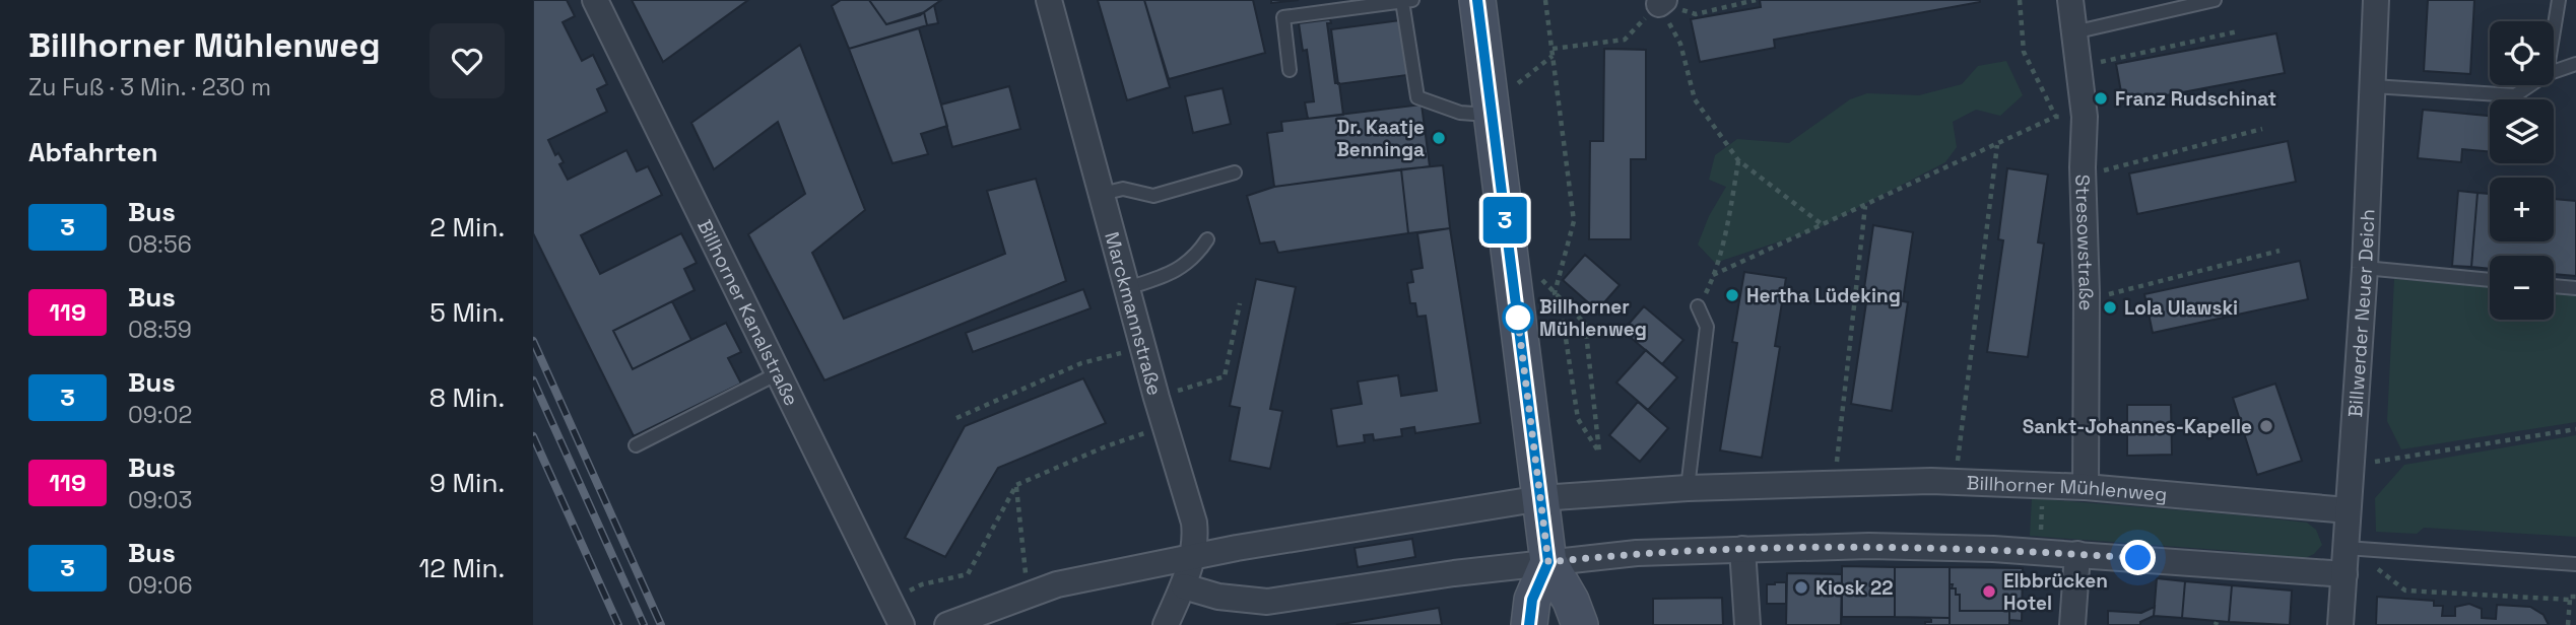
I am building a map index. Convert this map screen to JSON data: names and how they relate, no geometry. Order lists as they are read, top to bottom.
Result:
{
  "streets": {
    "street": [
      "Stresowstraße",
      "Billhorner Kanalstraße",
      "Billwerder Neuer Deich",
      "Marckmannstraße",
      "Billhorner Mühlenweg"
    ]
  },
  "crossings": [
    ["Stresowstraße", "Billhorner Mühlenweg"],
    ["Billwerder Neuer Deich", "Billhorner Mühlenweg"],
    ["Marckmannstraße", "Billhorner Mühlenweg"]
  ],
  "places": [
    "Franz Rudschinat",
    "Dr. Kaatje Benninga",
    "Hertha Lüdeking",
    "Lola Ulawski",
    "Billhorner Mühlenweg",
    "Sankt-Johannes-Kapelle",
    "Kiosk 22",
    "Elbbrücken Hotel"
  ],
  "lines": ["bus line 3"],
  "page": {
    "heading": [
      ["Billhorner Mühlenweg", "Zu Fuß · 3 Min. · 230 m"],
      "Abfahrten"
    ],
    "on_map": "3",
    "map_buttons": ["+", "−"],
    "list": [
      {
        "mark": "3",
        "name": "Bus",
        "note": "08:56",
        "value": "2 Min."
      },
      {
        "mark": "119",
        "name": "Bus",
        "note": "08:59",
        "value": "5 Min."
      },
      {
        "mark": "3",
        "name": "Bus",
        "note": "09:02",
        "value": "8 Min."
      },
      {
        "mark": "119",
        "name": "Bus",
        "note": "09:03",
        "value": "9 Min."
      },
      {
        "mark": "3",
        "name": "Bus",
        "note": "09:06",
        "value": "12 Min."
      }
    ]
  }
}
